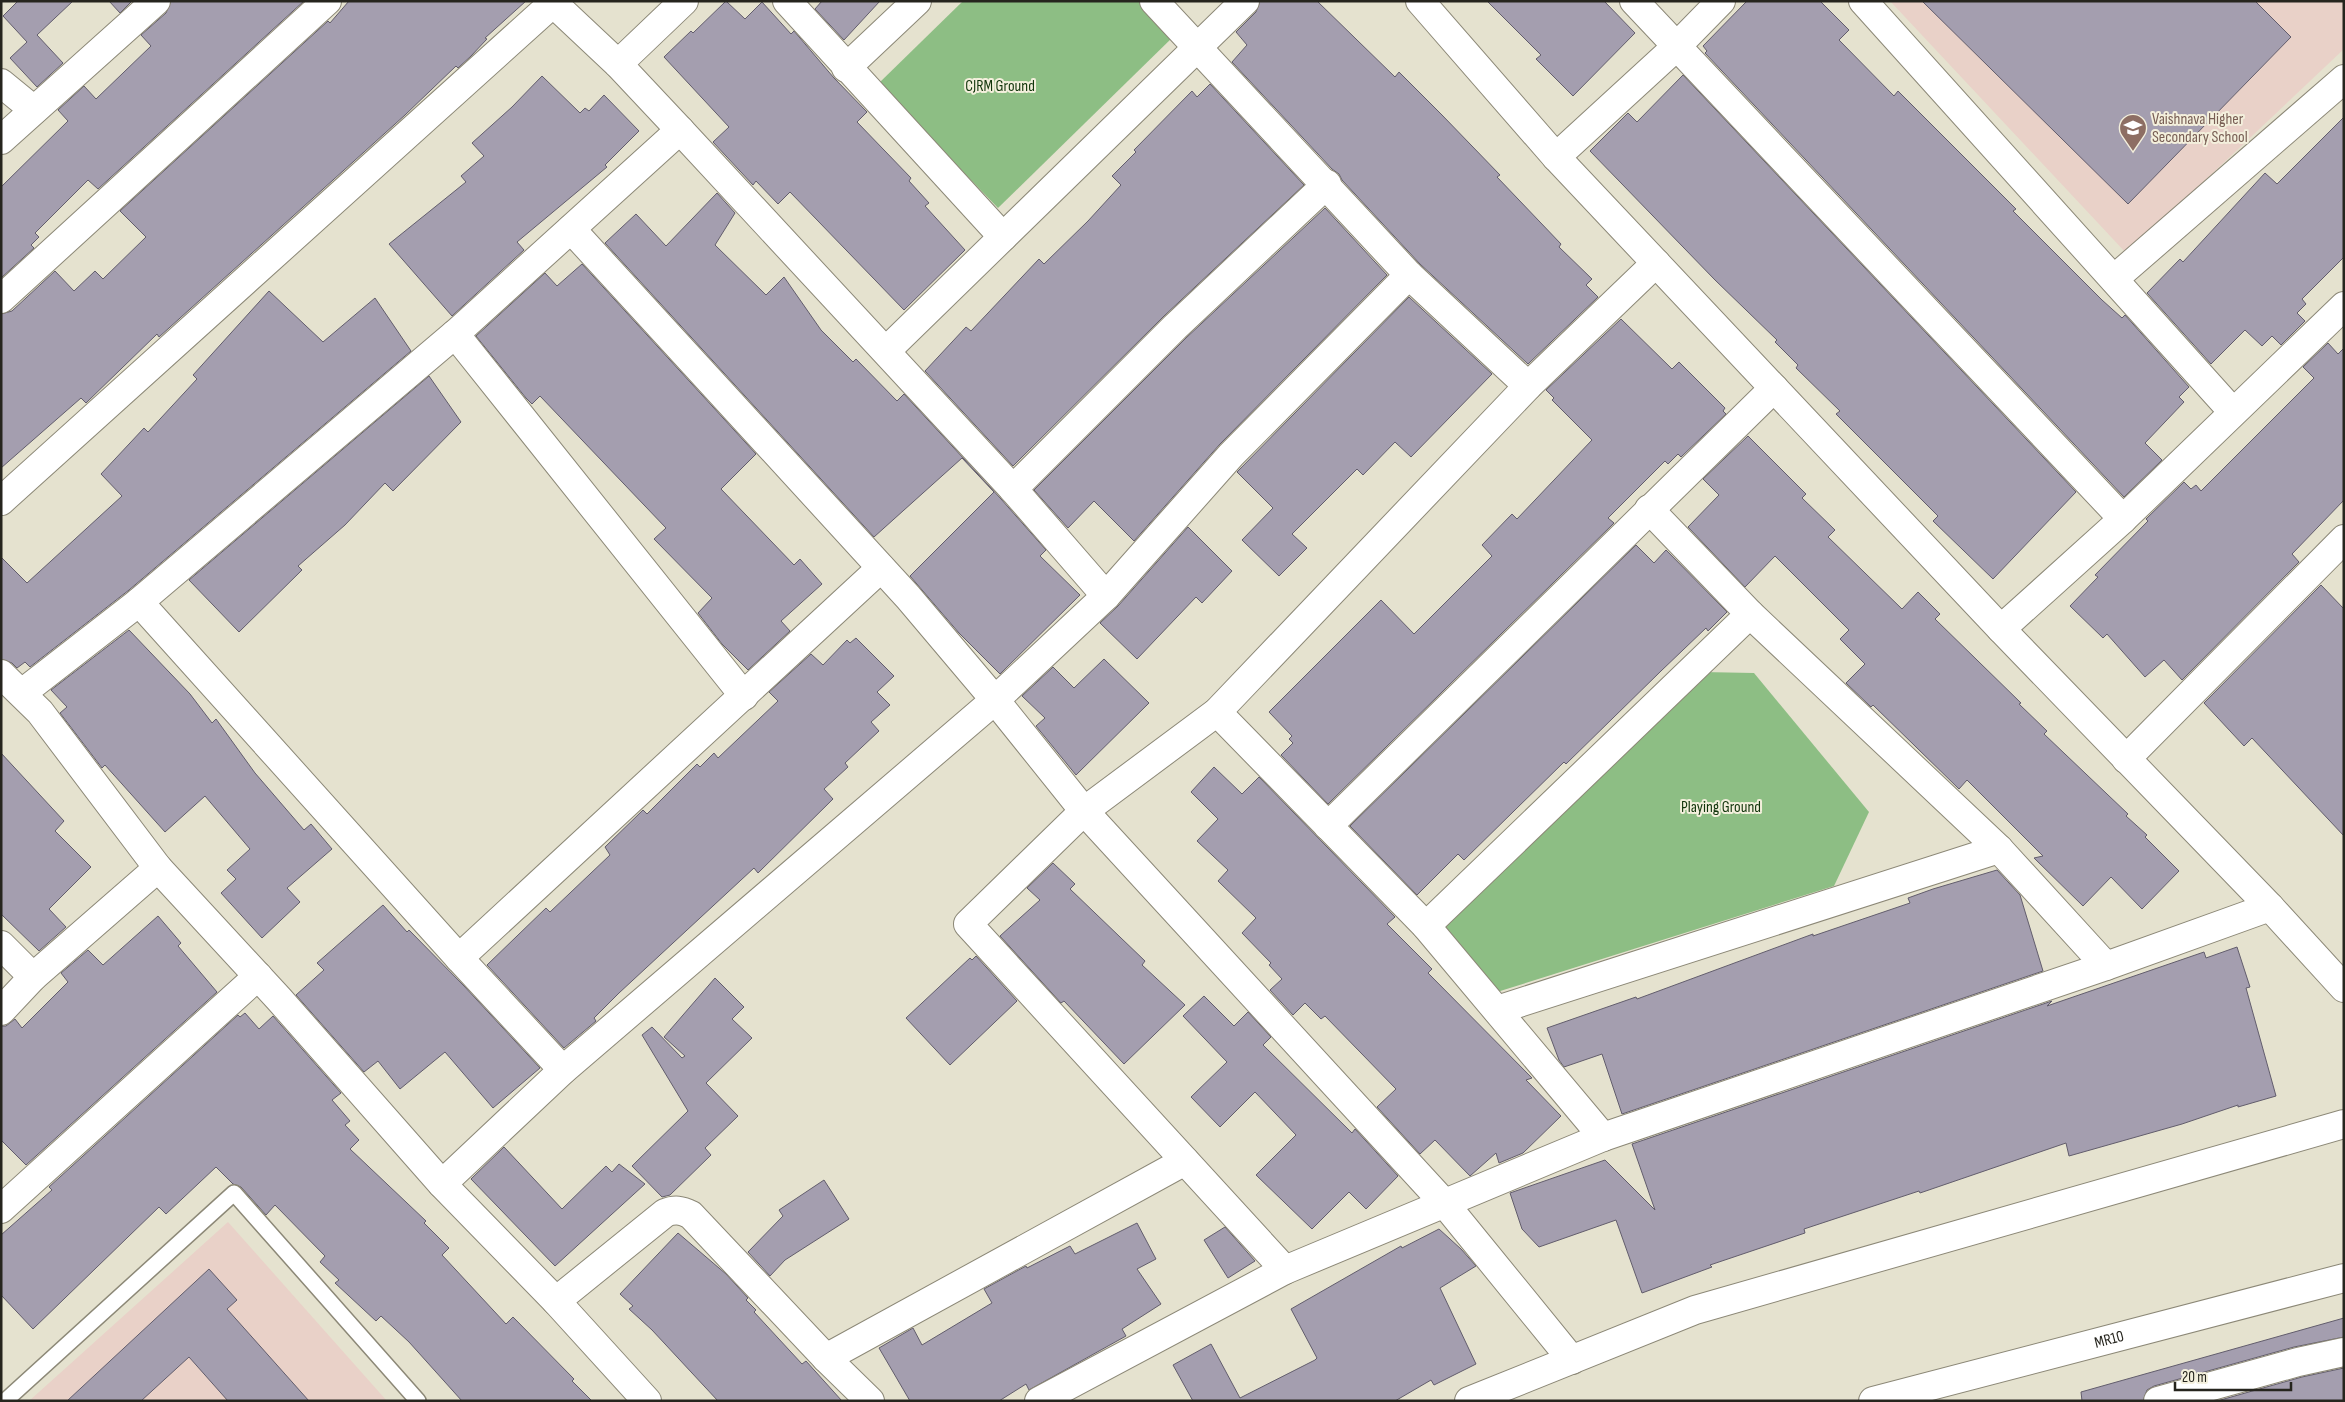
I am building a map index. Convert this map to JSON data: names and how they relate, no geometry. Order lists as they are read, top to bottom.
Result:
{
  "streets": {
    "street": ["MR10"]
  },
  "parks": ["CJRM Ground", "Playing Ground"],
  "places": {
    "school or university": ["Vaishnava Higher Secondary School"]
  },
  "scale_bar": "20 m"
}
